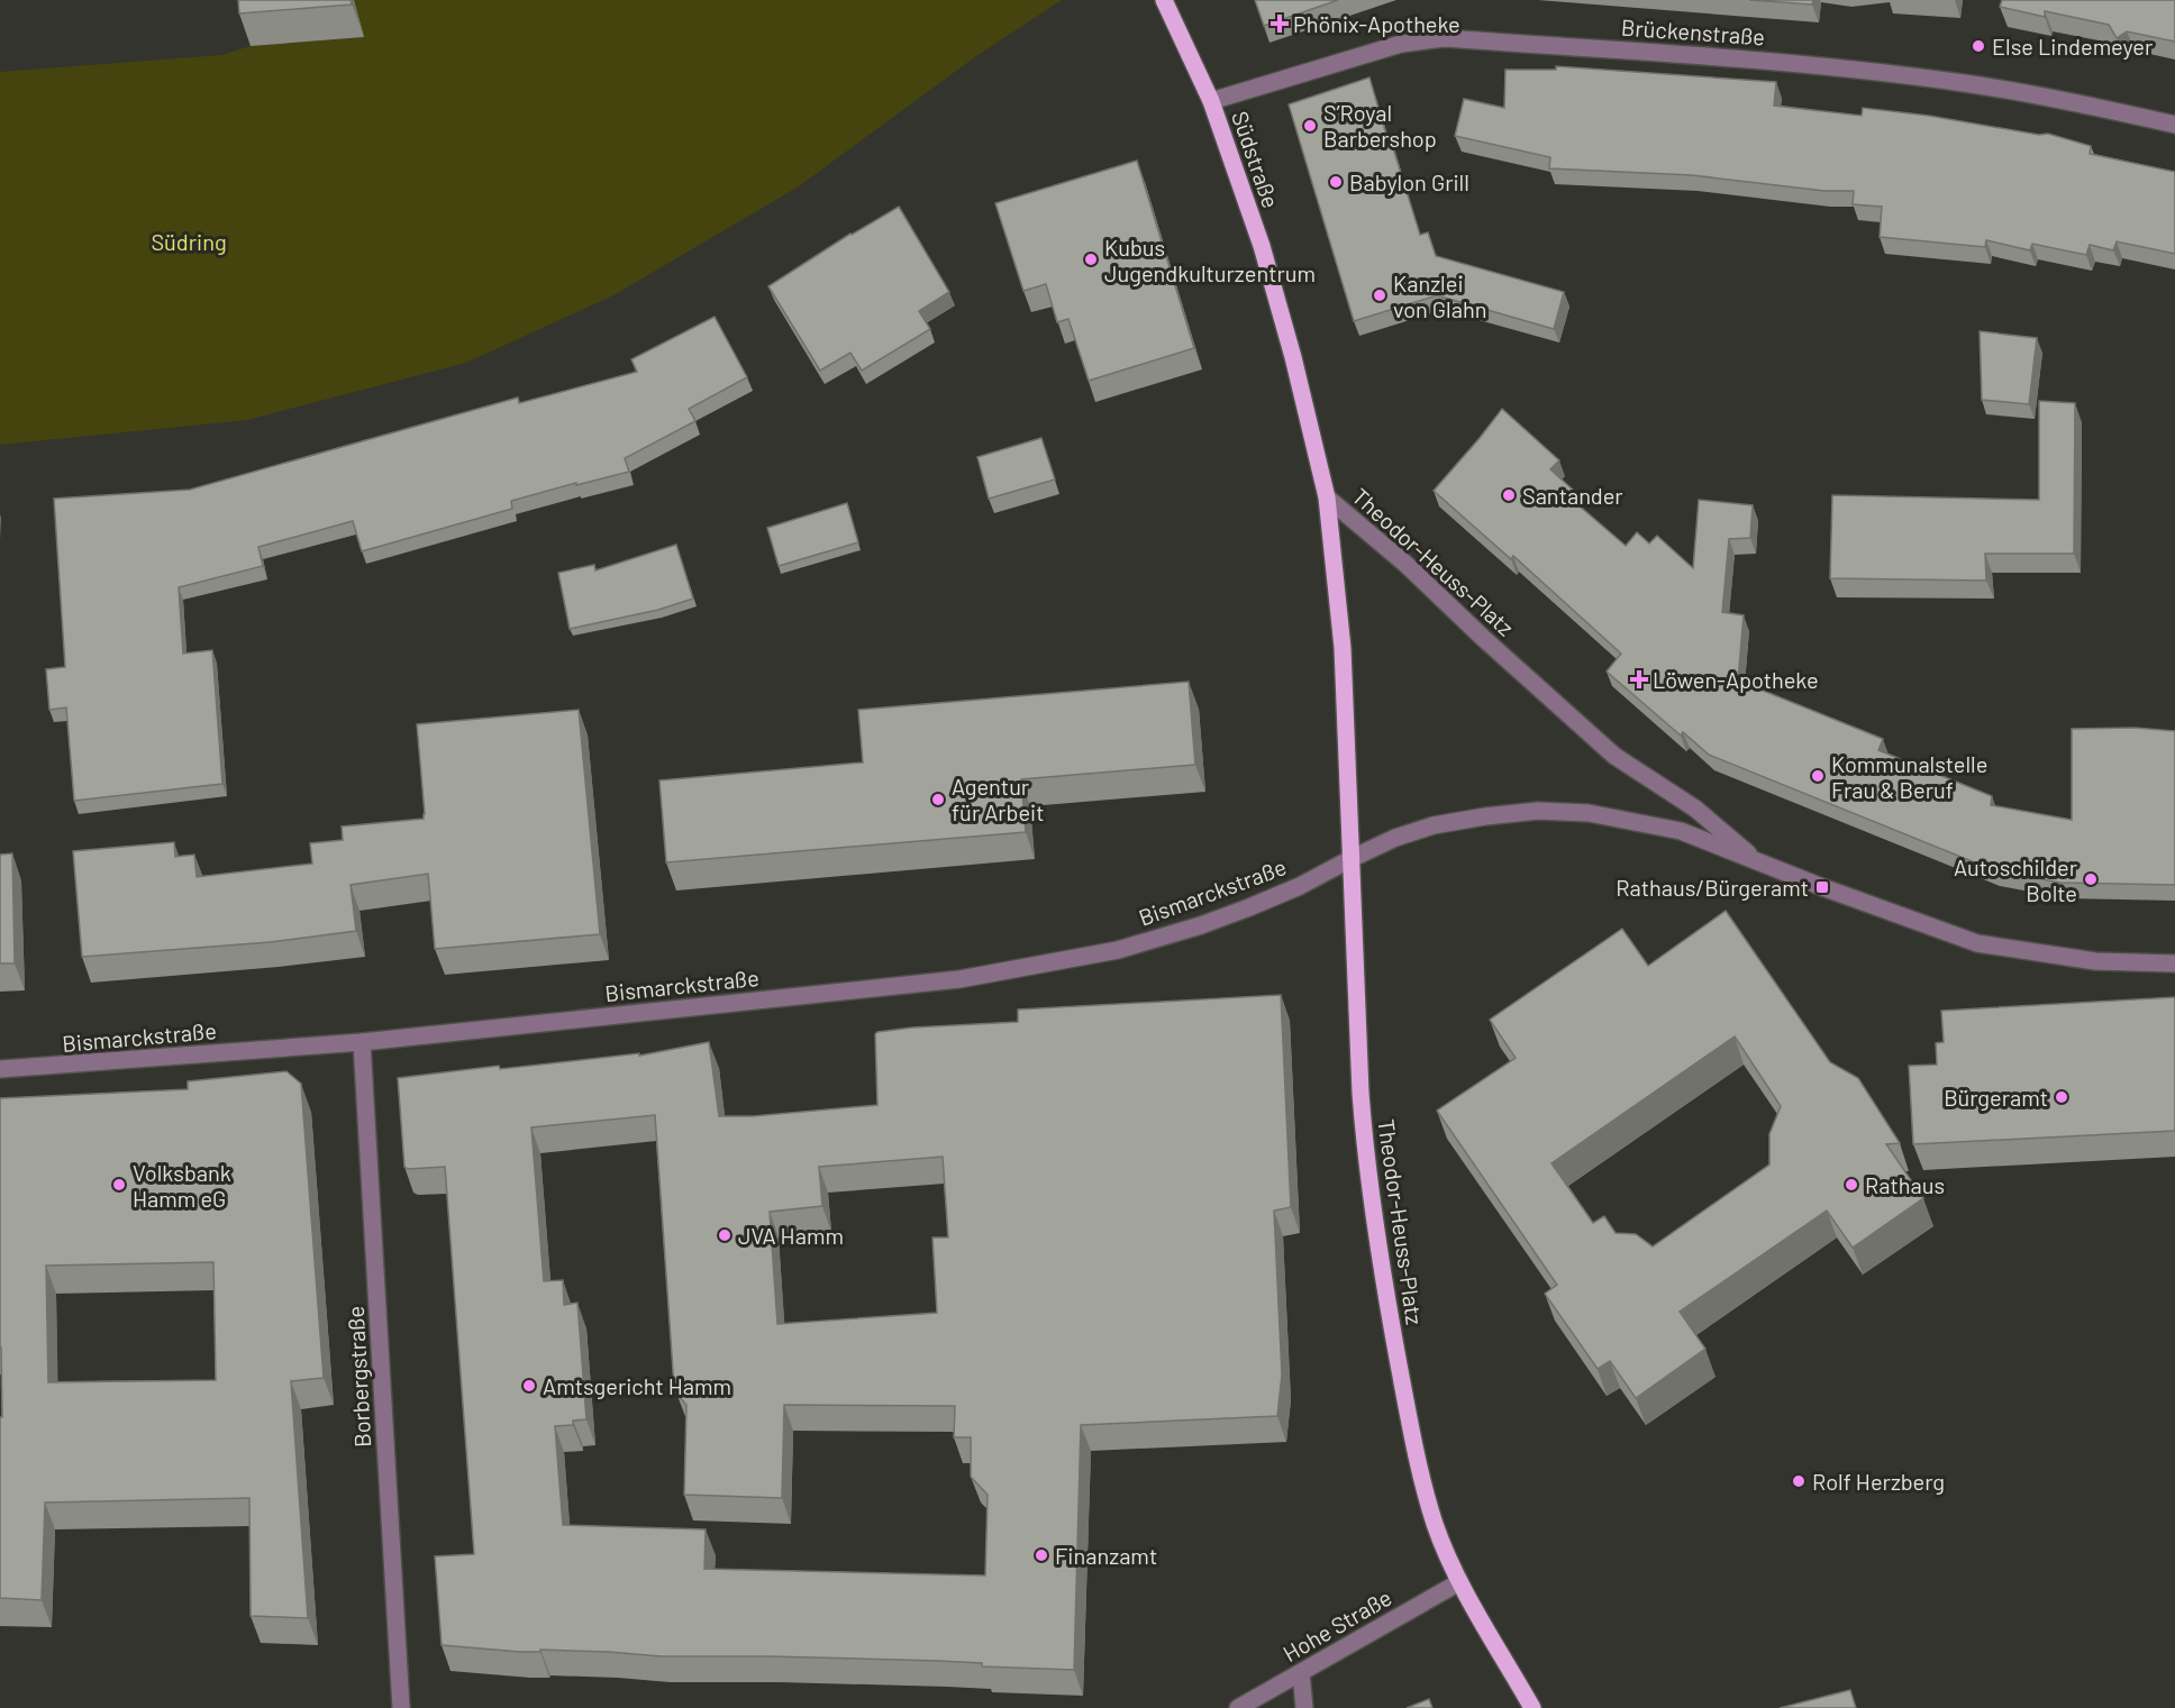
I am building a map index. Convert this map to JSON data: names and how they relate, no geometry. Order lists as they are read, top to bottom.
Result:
{
  "streets": {
    "main road": ["Südstraße", "Theodor-Heuss-Platz"],
    "street": [
      "Brückenstraße",
      "Bismarckstraße",
      "Borbergstraße",
      "Hohe Straße"
    ]
  },
  "crossings": [
    ["Brückenstraße", "Südstraße"],
    ["Südstraße", "Theodor-Heuss-Platz"],
    ["Theodor-Heuss-Platz", "Bismarckstraße"],
    ["Theodor-Heuss-Platz", "Hohe Straße"],
    ["Bismarckstraße", "Borbergstraße"]
  ],
  "parks": ["Südring"],
  "places": {
    "health": ["Phönix-Apotheke", "Löwen-Apotheke"],
    "other": [
      "Else Lindemeyer",
      "S’Royal Barbershop",
      "Babylon Grill",
      "Kubus Jugendkulturzentrum",
      "Kanzlei von Glahn",
      "Santander",
      "Kommunalstelle Frau & Beruf",
      "Agentur für Arbeit",
      "Autoschilder Bolte",
      "Bürgeramt",
      "Volksbank Hamm eG",
      "Rathaus",
      "JVA Hamm",
      "Amtsgericht Hamm",
      "Rolf Herzberg",
      "Finanzamt"
    ],
    "transit": ["Rathaus/Bürgeramt"]
  }
}
